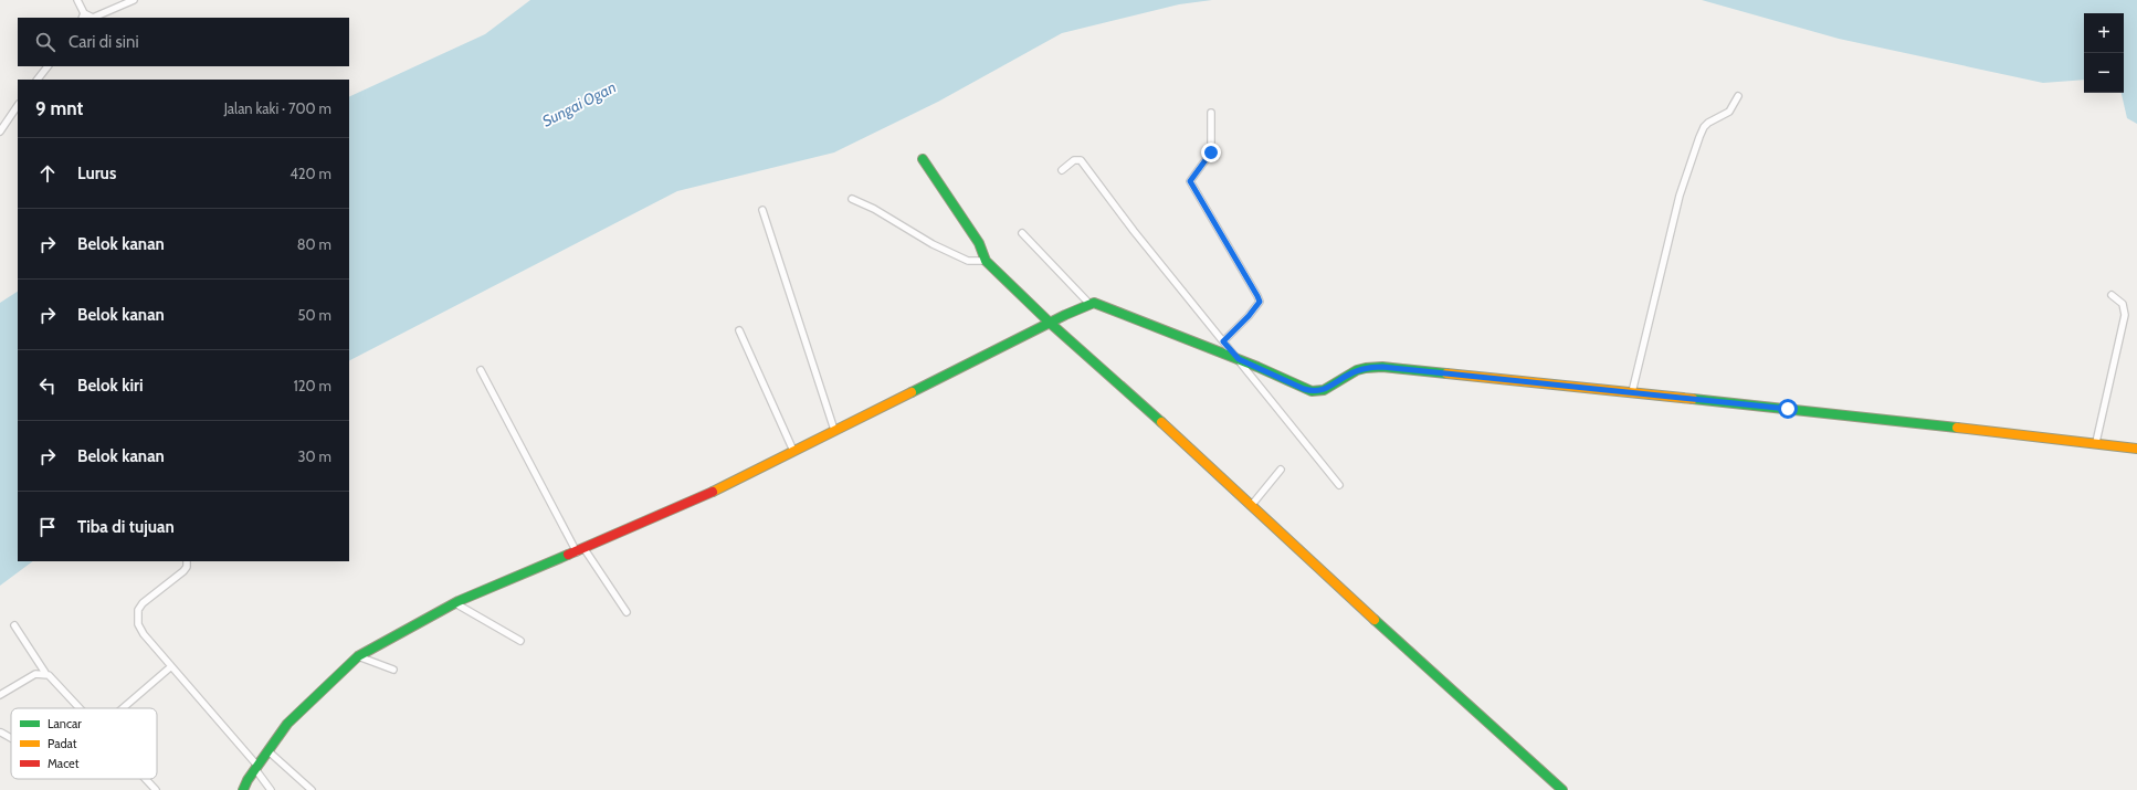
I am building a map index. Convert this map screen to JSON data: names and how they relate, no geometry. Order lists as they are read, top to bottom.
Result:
{
  "water": ["Sungai Ogan"],
  "legend": ["Lancar", "Padat", "Macet"],
  "page": {
    "map_buttons": ["+", "−"],
    "search": "Cari di sini",
    "heading": ["9 mnt", "Jalan kaki · 700 m"],
    "list": [
      ["Lurus", "420 m"],
      ["Belok kanan", "80 m"],
      ["Belok kanan", "50 m"],
      ["Belok kiri", "120 m"],
      ["Belok kanan", "30 m"],
      "Tiba di tujuan"
    ]
  }
}
